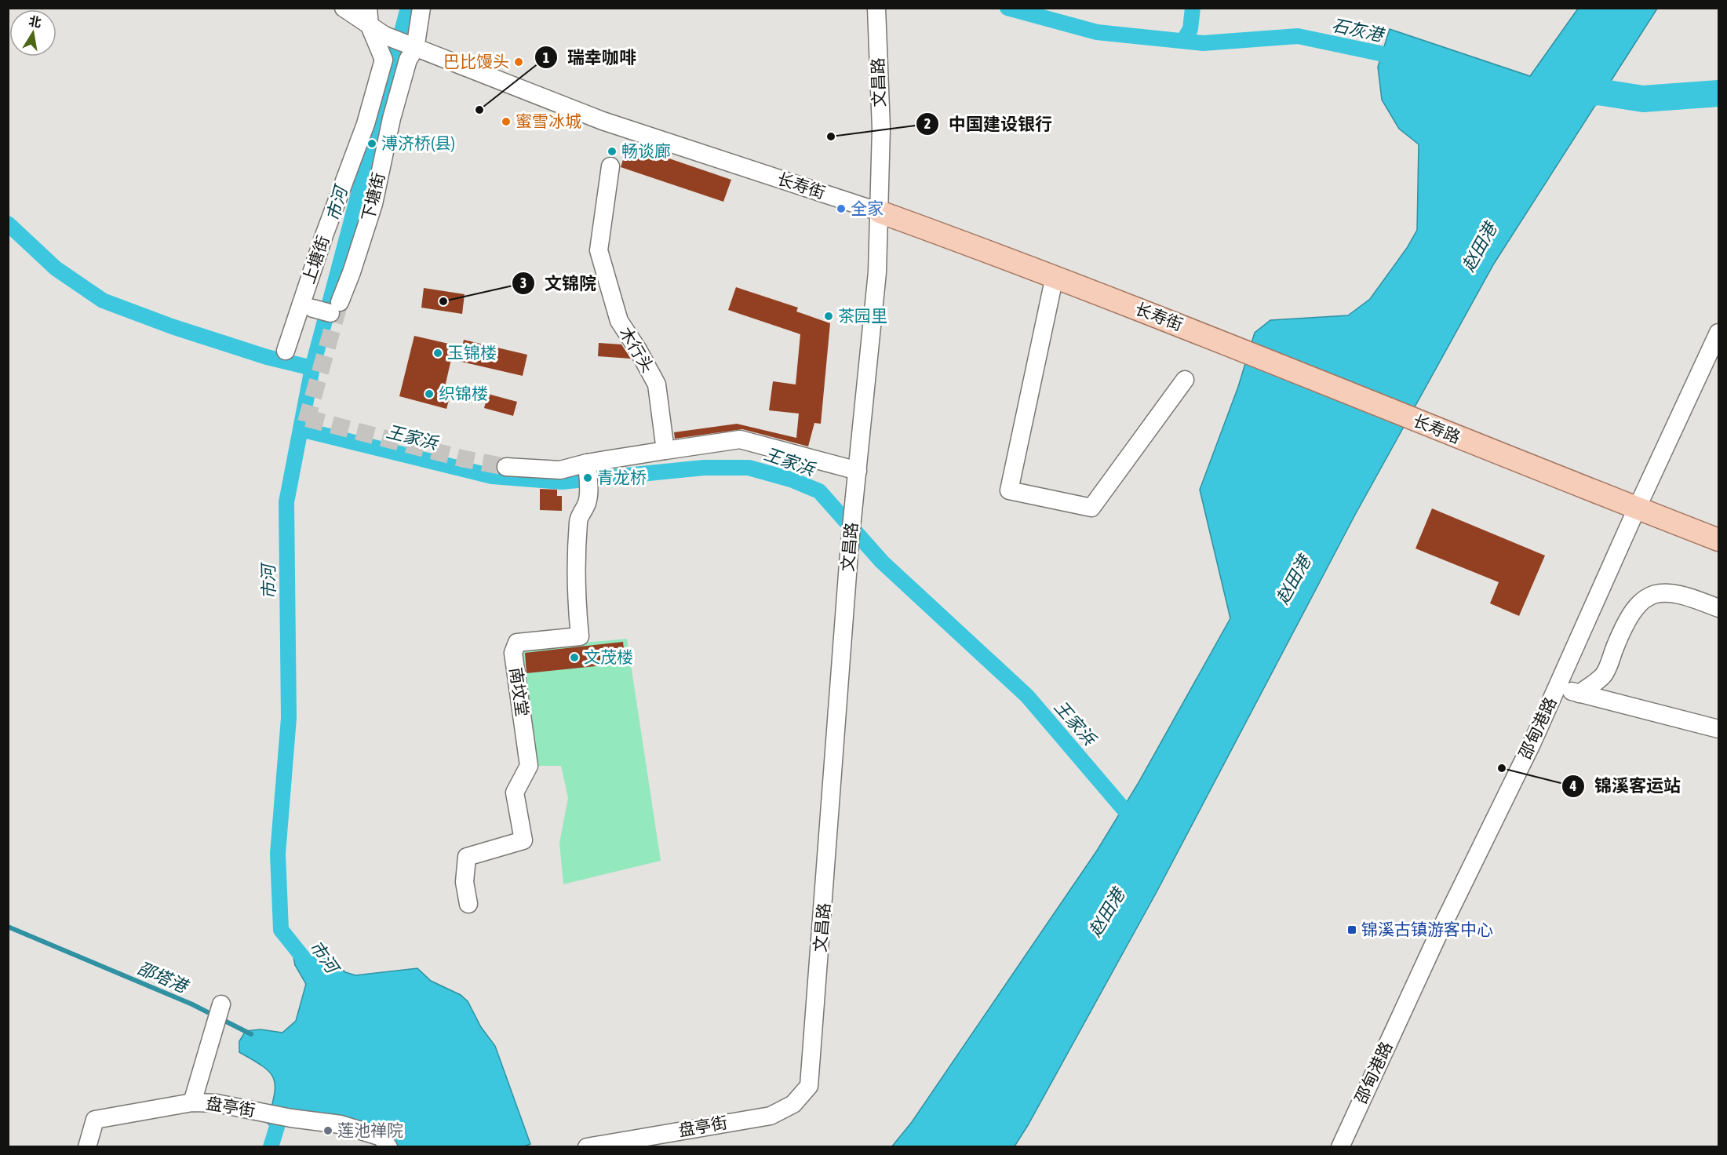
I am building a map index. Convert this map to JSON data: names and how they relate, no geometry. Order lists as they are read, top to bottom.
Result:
{
  "streets": {
    "main road": ["长寿街", "长寿路"],
    "street": [
      "文昌路",
      "下塘街",
      "上塘街",
      "木行头",
      "南坟堂",
      "邵甸港路",
      "盘亭街"
    ]
  },
  "crossings": [
    ["文昌路", "长寿街"],
    ["文昌路", "盘亭街"],
    ["长寿街", "下塘街"],
    ["长寿街", "长寿路"],
    ["下塘街", "上塘街"],
    ["长寿路", "邵甸港路"]
  ],
  "water": [
    "石灰港",
    "市河",
    "赵田港",
    "王家浜",
    "邵塔港"
  ],
  "places": {
    "other": [
      "巴比馒头",
      "瑞幸咖啡",
      "蜜雪冰城",
      "中国建设银行",
      "溥济桥(县)",
      "畅谈廊",
      "全家",
      "文锦院",
      "茶园里",
      "玉锦楼",
      "织锦楼",
      "青龙桥",
      "文茂楼",
      "锦溪客运站",
      "莲池禅院"
    ],
    "transit": ["锦溪古镇游客中心"]
  },
  "north": "top"
}
